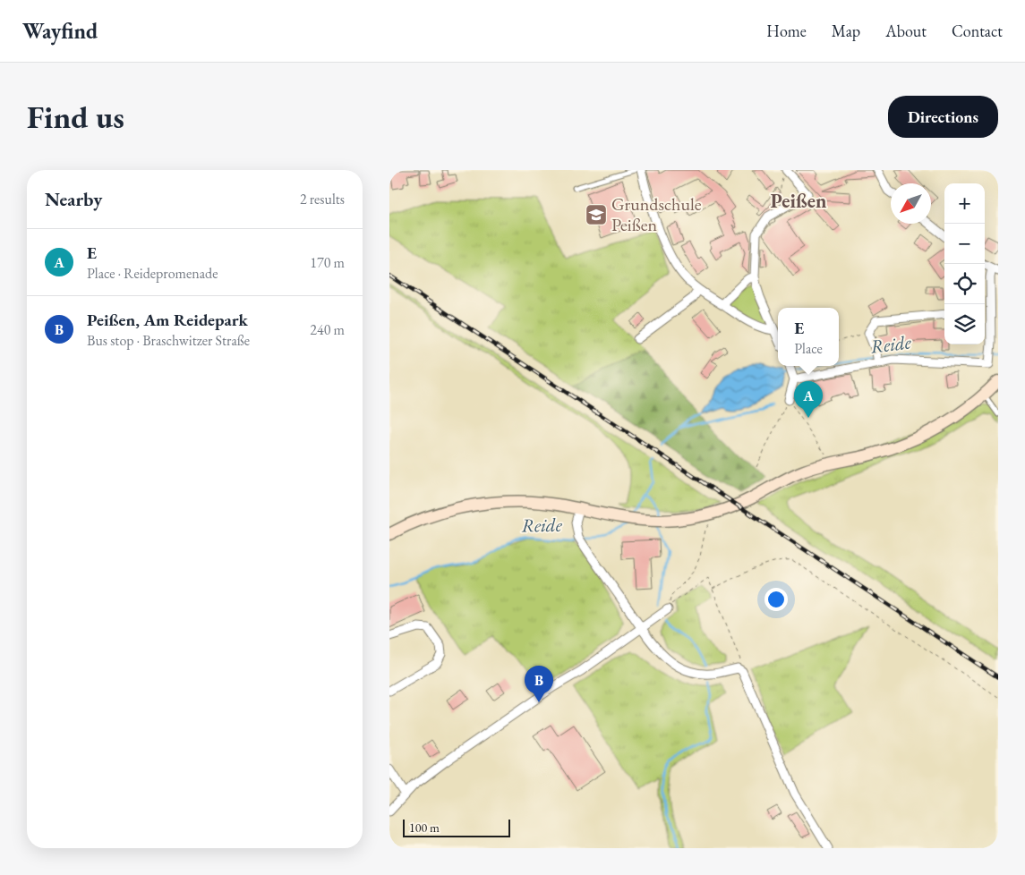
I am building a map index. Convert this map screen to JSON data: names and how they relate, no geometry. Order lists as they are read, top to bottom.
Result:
{
  "districts": ["Peißen"],
  "water": ["Reide"],
  "places": {
    "school or university": ["Grundschule Peißen"]
  },
  "scale_bar": "100 m",
  "north": "bottom left",
  "page": {
    "header": "Wayfind",
    "nav": [
      "Home",
      "Map",
      "About",
      "Contact"
    ],
    "buttons": "Directions",
    "title": "Find us",
    "heading": ["Nearby", "2 results"],
    "map_buttons": ["+", "−"],
    "list": [
      {
        "mark": "A",
        "name": "E",
        "note": "Place · Reidepromenade",
        "value": "170 m"
      },
      {
        "mark": "B",
        "name": "Peißen, Am Reidepark",
        "note": "Bus stop · Braschwitzer Straße",
        "value": "240 m"
      }
    ],
    "popup": ["E", "Place"],
    "pins": ["A", "B"],
    "scale": "100 m"
  }
}
